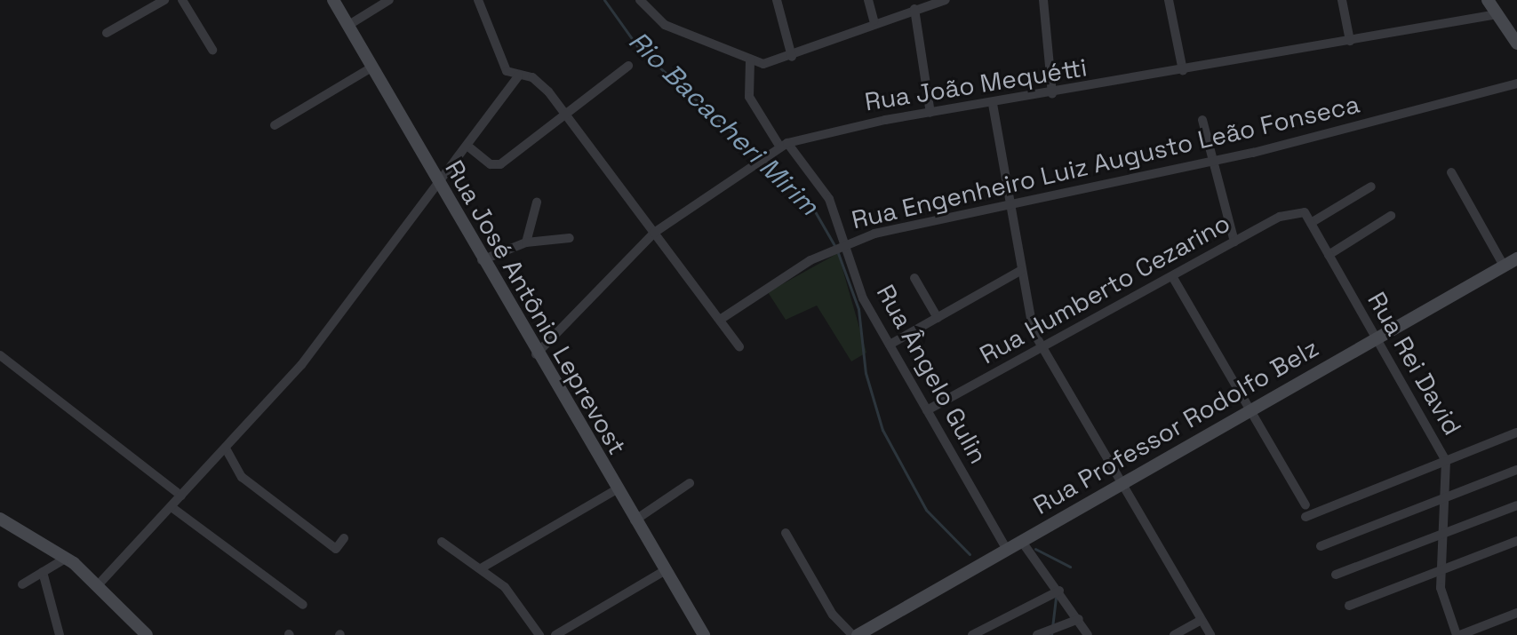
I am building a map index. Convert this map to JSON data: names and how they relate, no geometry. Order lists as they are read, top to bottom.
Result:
{
  "streets": {
    "street": [
      "Rua João Mequétti",
      "Rua Engenheiro Luiz Augusto Leão Fonseca",
      "Rua Humberto Cezarino",
      "Rua José Antônio Leprevost",
      "Rua Rei David",
      "Rua Ângelo Gulin",
      "Rua Professor Rodolfo Belz"
    ]
  },
  "crossings": [
    ["Rua João Mequétti", "Rua José Antônio Leprevost"],
    ["Rua João Mequétti", "Rua Ângelo Gulin"],
    ["Rua Engenheiro Luiz Augusto Leão Fonseca", "Rua Ângelo Gulin"],
    ["Rua Humberto Cezarino", "Rua Rei David"],
    ["Rua Humberto Cezarino", "Rua Ângelo Gulin"],
    ["Rua Rei David", "Rua Professor Rodolfo Belz"],
    ["Rua Ângelo Gulin", "Rua Professor Rodolfo Belz"]
  ],
  "water": ["Rio Bacacheri Mirim"]
}
